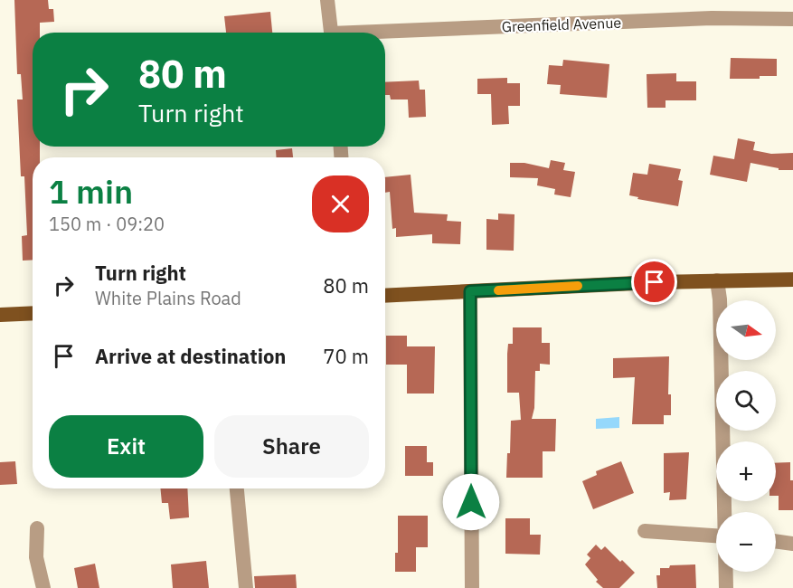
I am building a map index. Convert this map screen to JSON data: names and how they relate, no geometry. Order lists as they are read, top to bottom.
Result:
{
  "streets": {
    "street": ["Greenfield Avenue"]
  },
  "north": "right",
  "page": {
    "turn": ["80 m", "Turn right"],
    "heading": ["1 min", "150 m · 09:20"],
    "list": [
      {
        "name": "Turn right",
        "note": "White Plains Road",
        "value": "80 m"
      },
      {
        "name": "Arrive at destination",
        "value": "70 m"
      }
    ],
    "map_buttons": ["+", "−"],
    "buttons": ["Exit", "Share"]
  }
}
